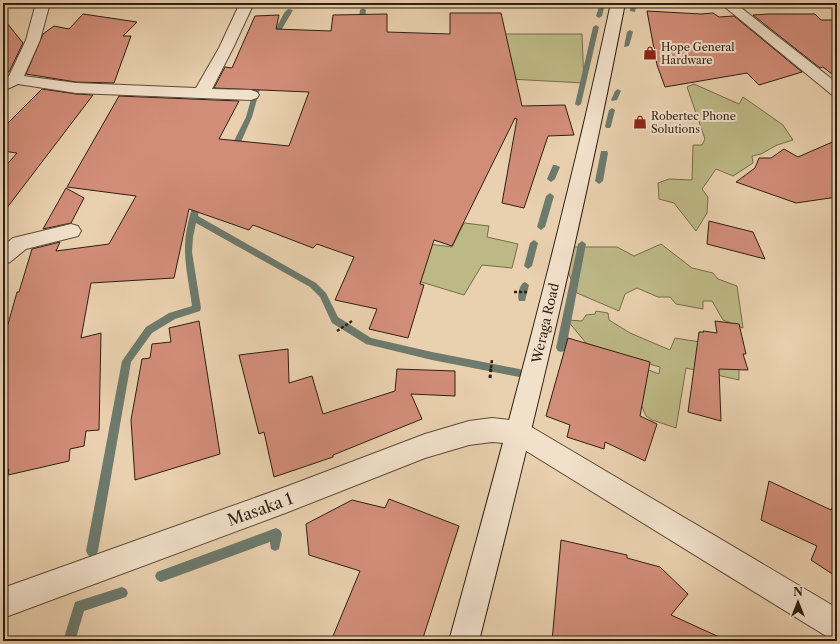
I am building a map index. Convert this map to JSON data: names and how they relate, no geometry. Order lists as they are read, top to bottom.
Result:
{
  "streets": {
    "street": ["Weraga Road", "Masaka 1"]
  },
  "crossings": [
    ["Weraga Road", "Masaka 1"]
  ],
  "places": {
    "shop": ["Hope General Hardware", "Robertec Phone Solutions"]
  },
  "north": "top"
}
